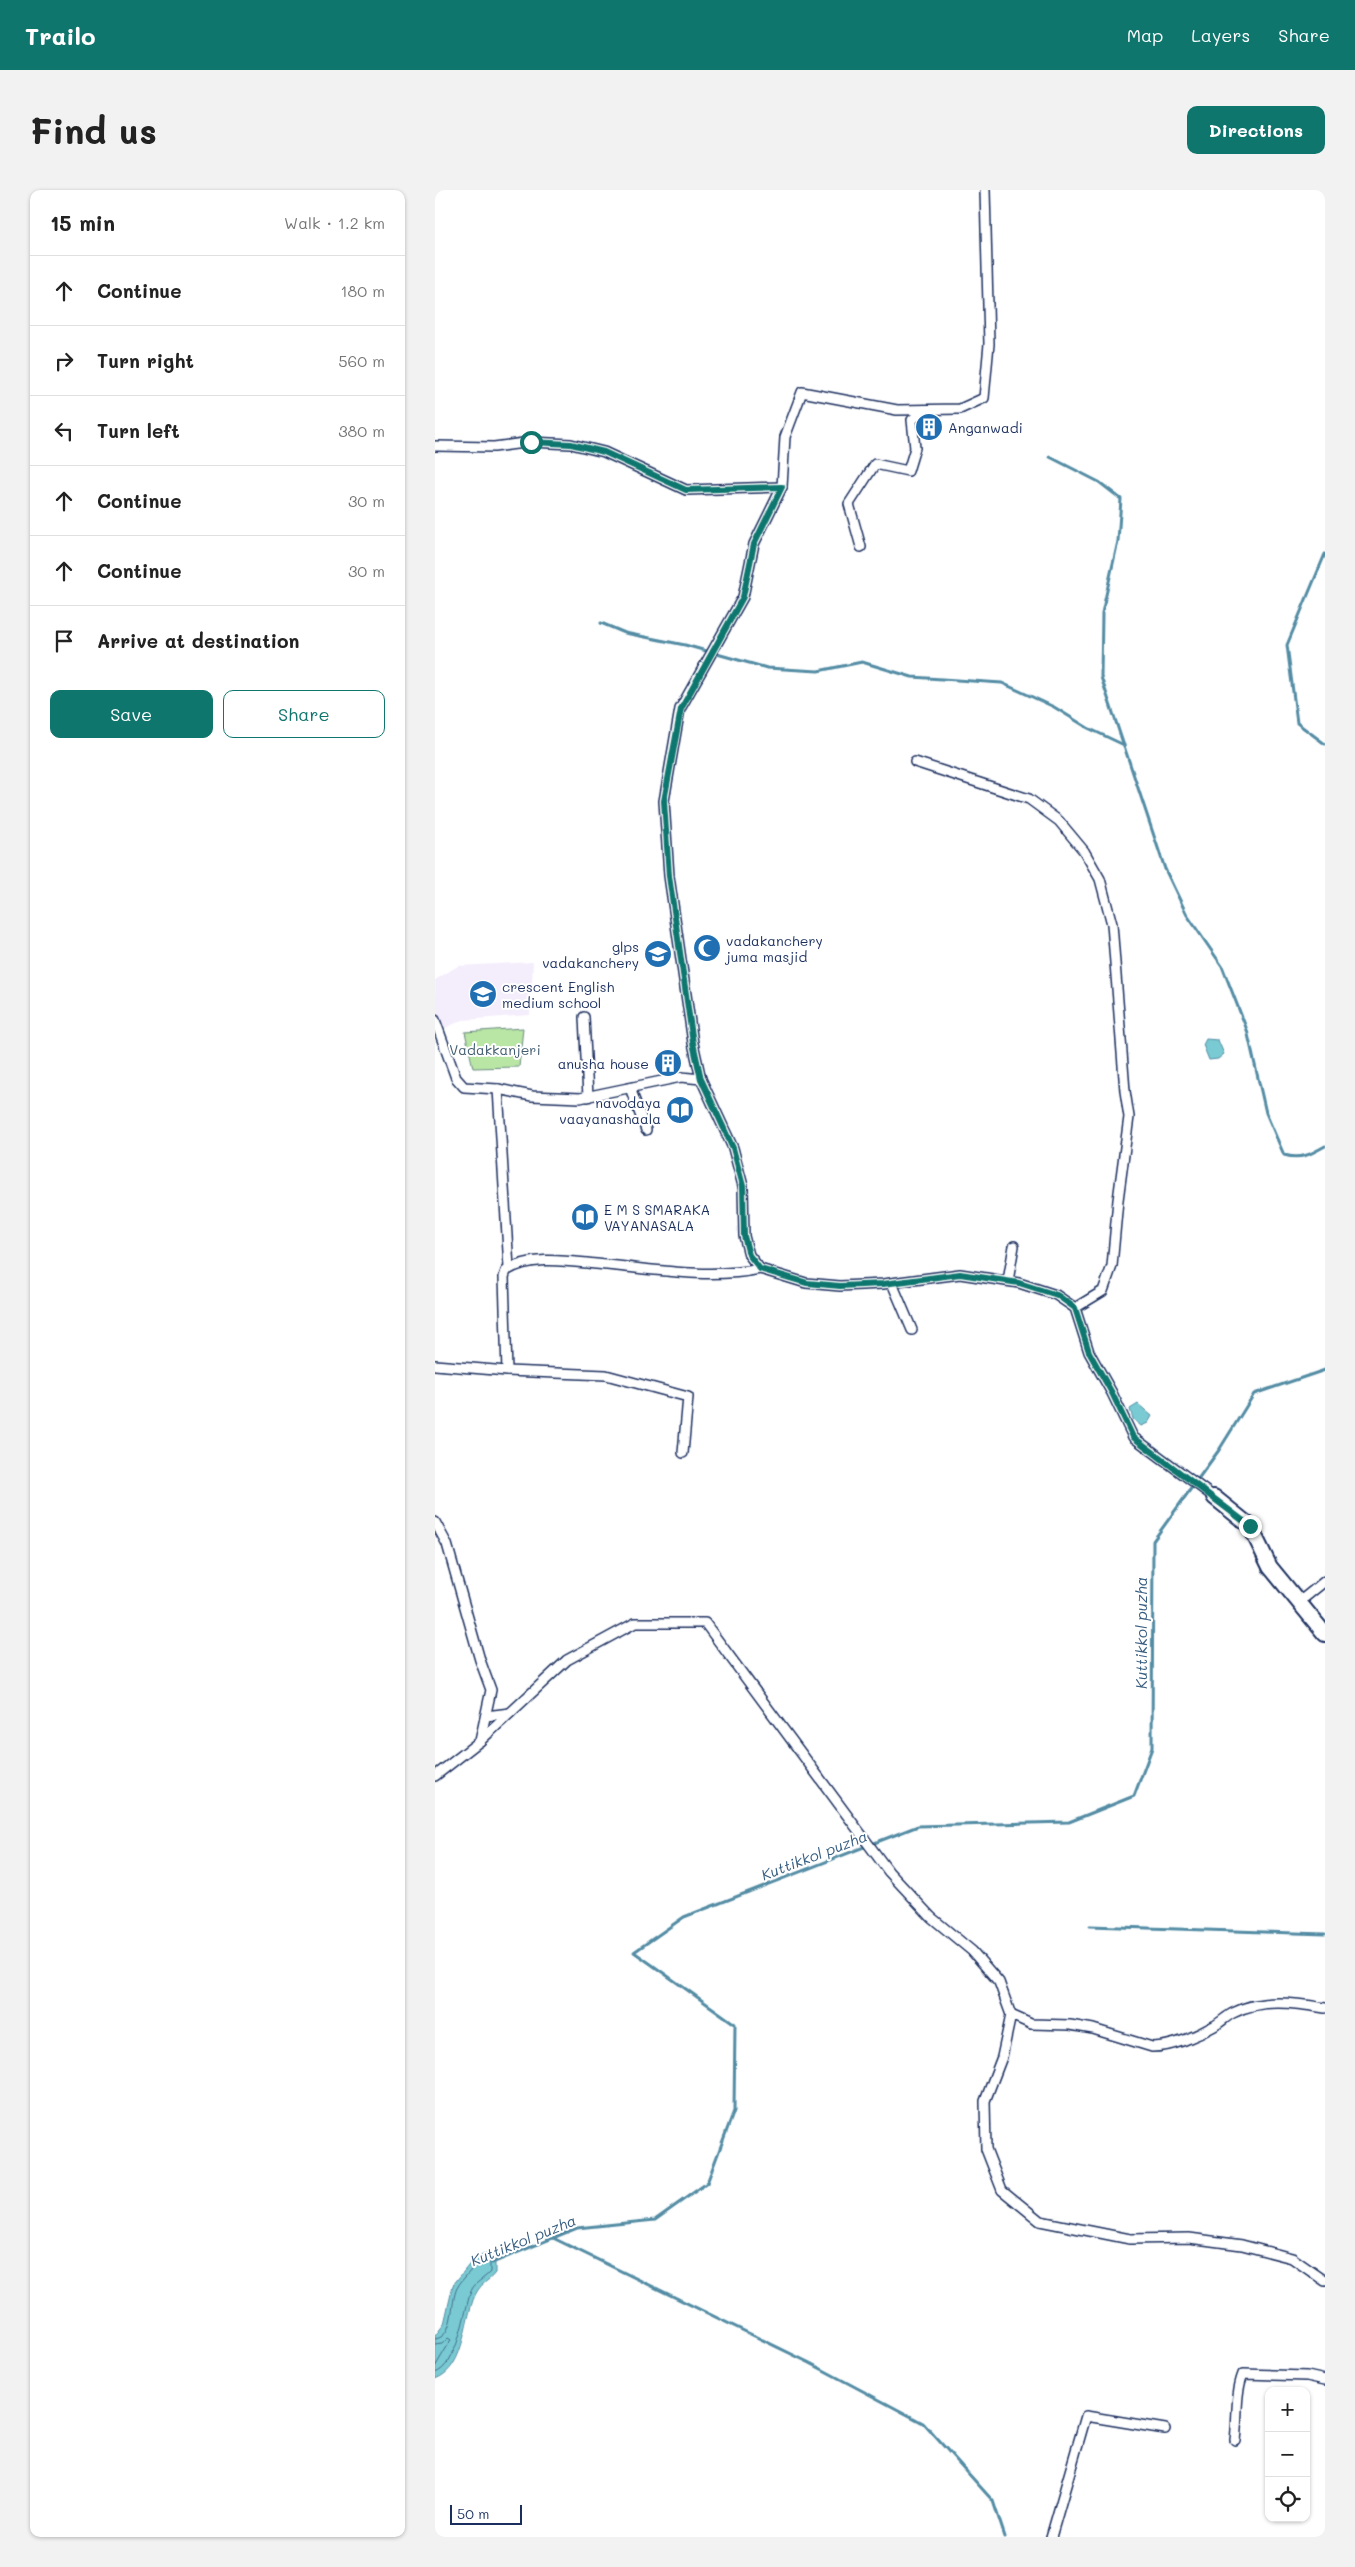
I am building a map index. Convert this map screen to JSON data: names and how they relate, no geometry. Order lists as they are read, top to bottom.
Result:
{
  "water": ["Kuttikkol puzha"],
  "parks": ["Vadakkanjeri"],
  "places": {
    "building": ["Anganwadi", "anusha house"],
    "mosque": ["vadakanchery juma masjid"],
    "school or university": ["glps vadakanchery", "crescent English medium school"],
    "library": ["navodaya vaayanashaala", "E M S SMARAKA VAYANASALA"]
  },
  "scale_bar": "50 m",
  "page": {
    "header": "Trailo",
    "nav": ["Map", "Layers", "Share"],
    "buttons": [
      "Directions",
      ["Save", "Share"]
    ],
    "title": "Find us",
    "heading": ["15 min", "Walk · 1.2 km"],
    "list": [
      ["Continue", "180 m"],
      ["Turn right", "560 m"],
      ["Turn left", "380 m"],
      ["Continue", "30 m"],
      ["Continue", "30 m"],
      "Arrive at destination"
    ],
    "map_buttons": ["+", "−"],
    "scale": "50 m"
  }
}
